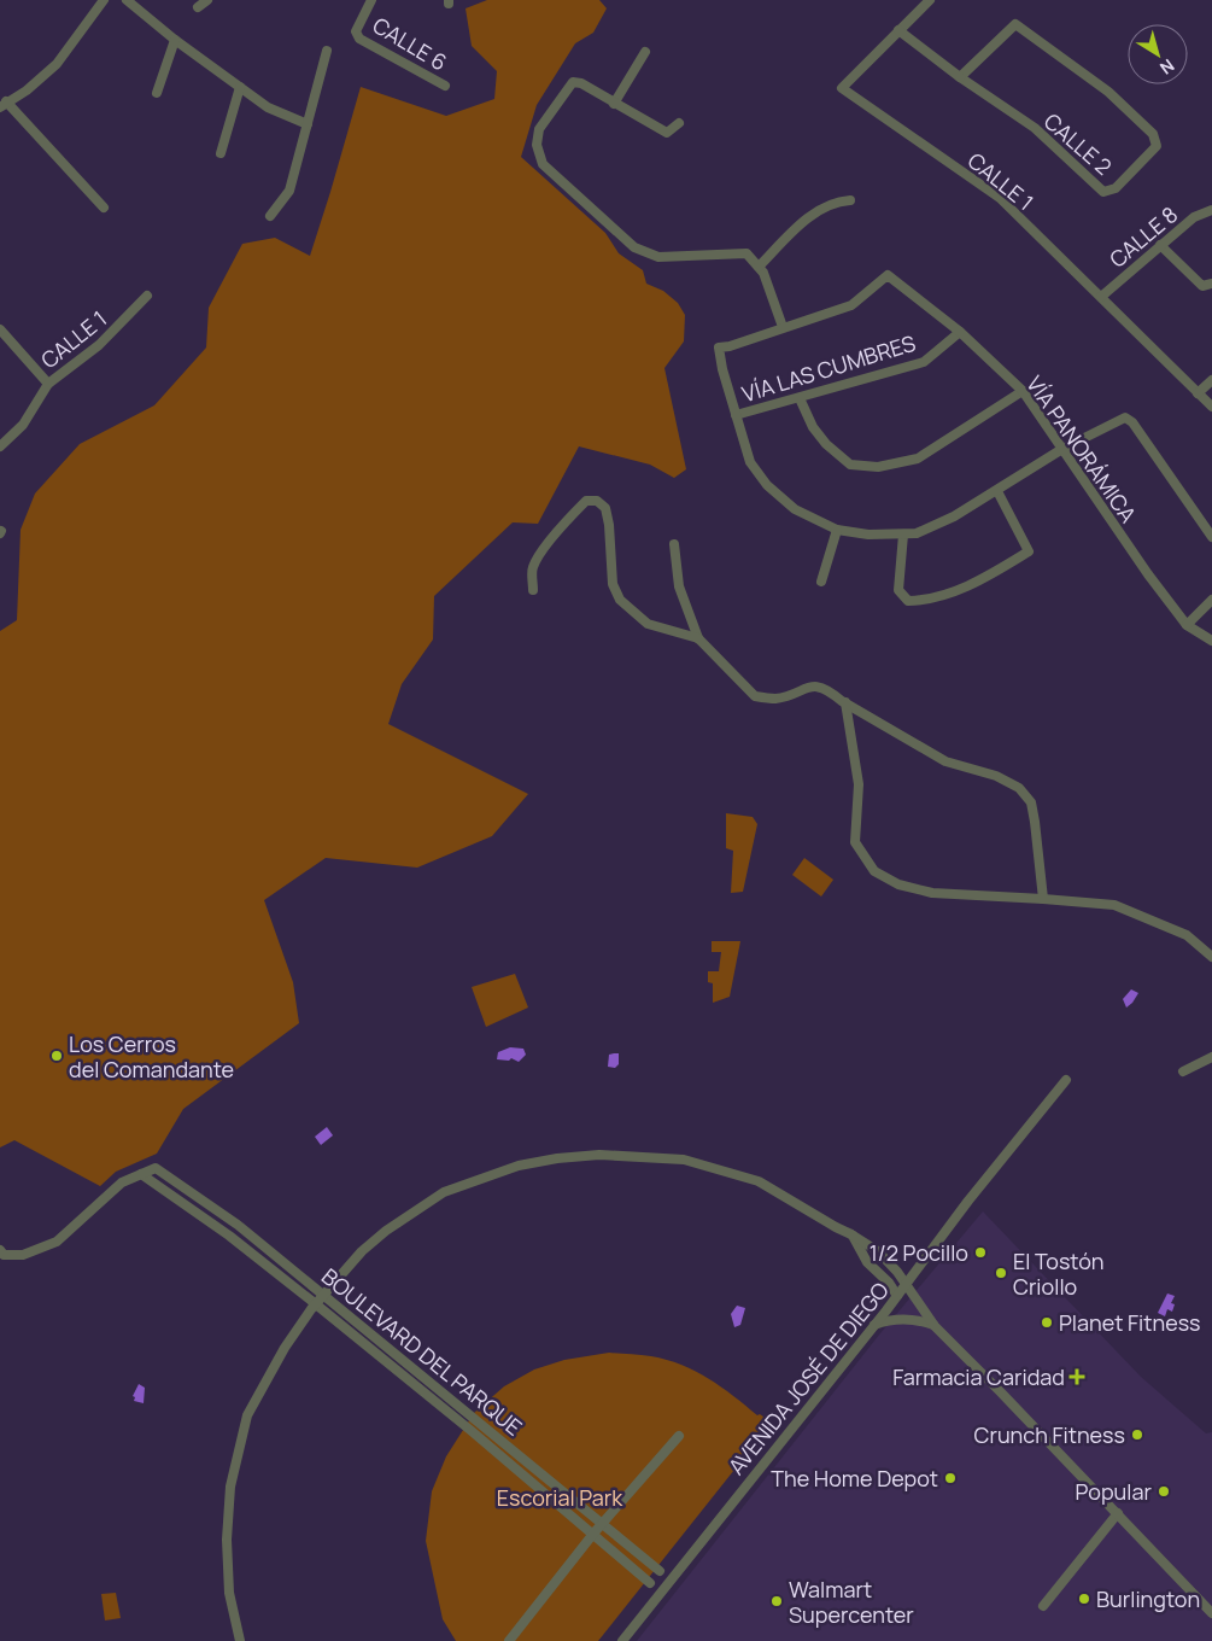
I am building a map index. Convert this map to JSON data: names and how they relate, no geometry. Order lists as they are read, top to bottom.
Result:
{
  "streets": {
    "street": [
      "CALLE 6",
      "CALLE 2",
      "CALLE 1",
      "CALLE 8",
      "VÍA LAS CUMBRES",
      "VÍA PANORÁMICA",
      "BOULEVARD DEL PARQUE",
      "AVENIDA JOSÉ DE DIEGO"
    ]
  },
  "crossings": [
    ["CALLE 2", "CALLE 1"],
    ["CALLE 1", "CALLE 8"],
    ["VÍA LAS CUMBRES", "VÍA PANORÁMICA"]
  ],
  "parks": ["Escorial Park"],
  "places": {
    "other": [
      "Los Cerros del Comandante",
      "1/2 Pocillo",
      "El Tostón Criollo",
      "Planet Fitness",
      "Crunch Fitness",
      "The Home Depot",
      "Popular",
      "Burlington",
      "Walmart Supercenter"
    ],
    "health": ["Farmacia Caridad"]
  },
  "north": "bottom right"
}
